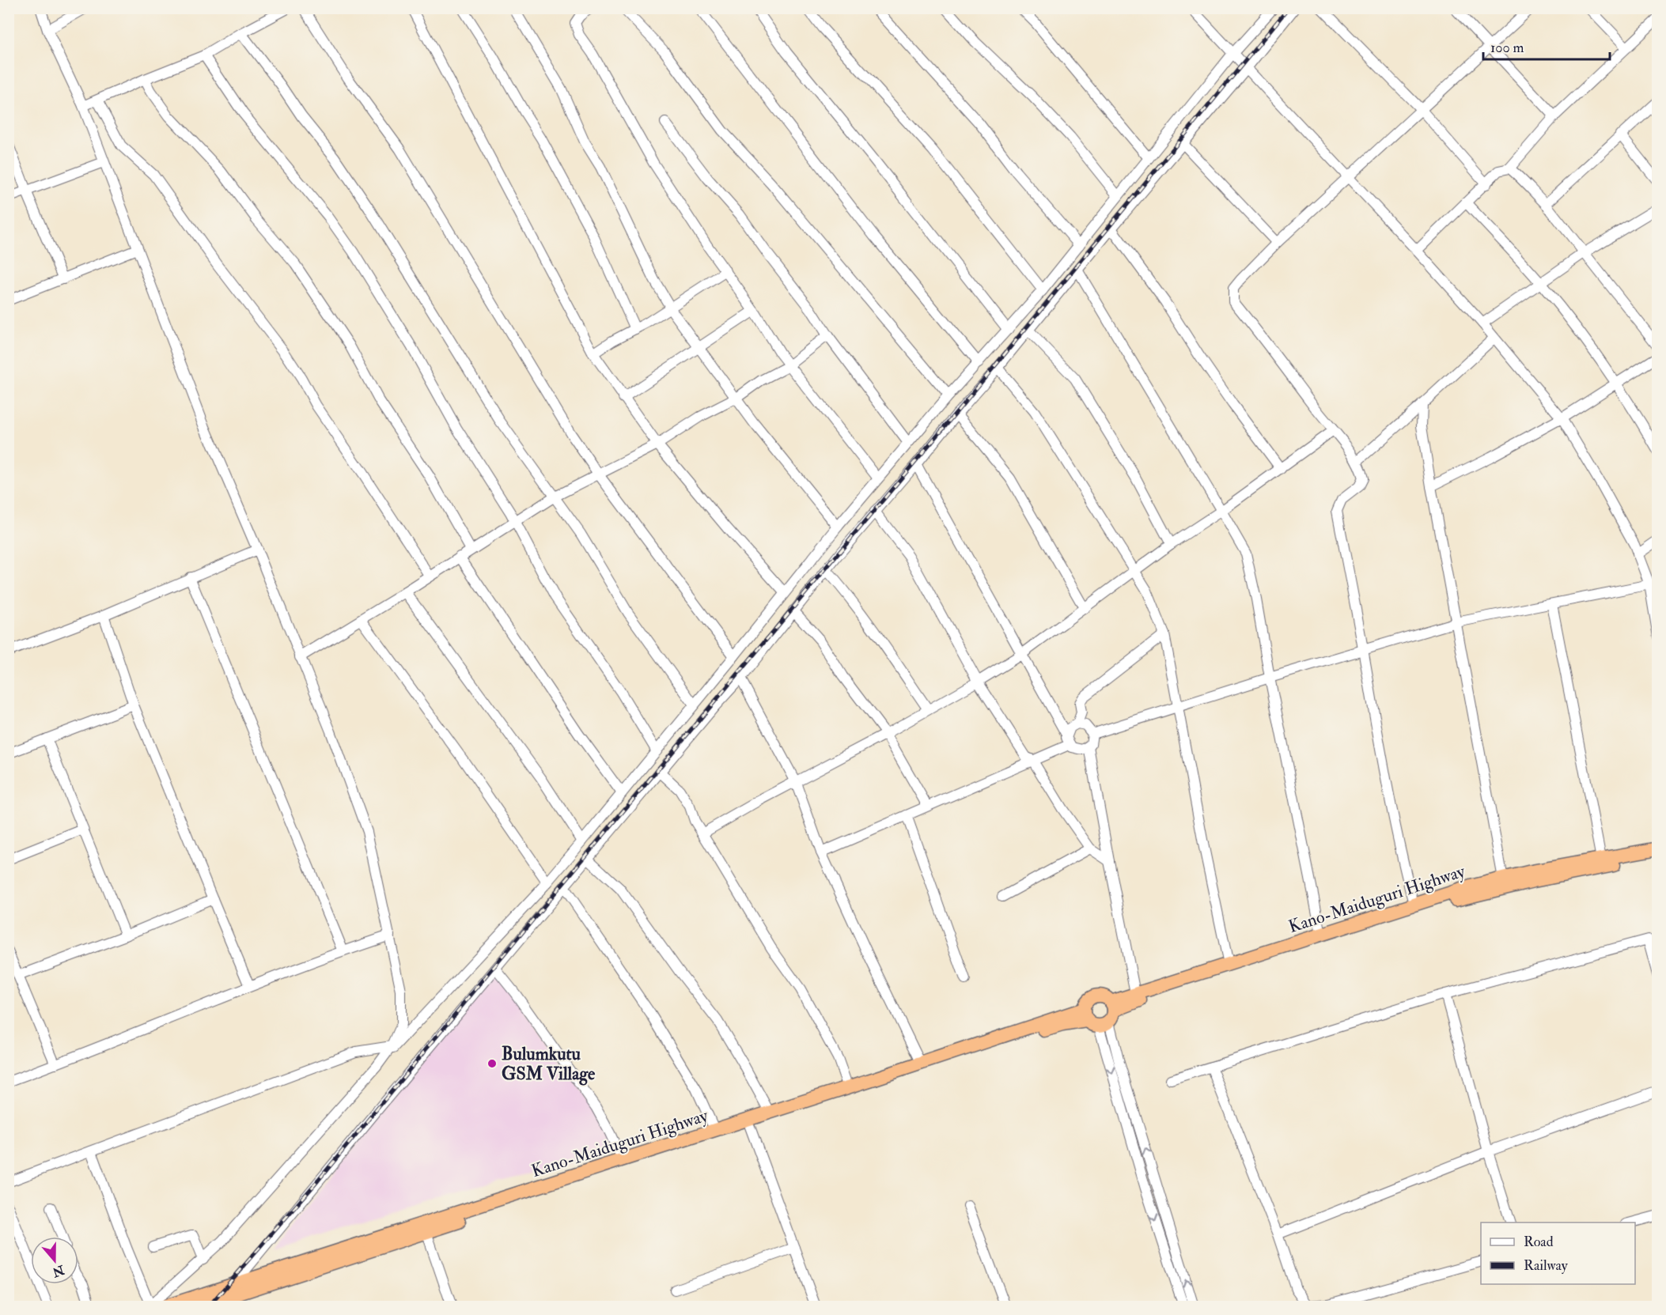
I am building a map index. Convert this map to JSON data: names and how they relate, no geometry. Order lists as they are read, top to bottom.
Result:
{
  "streets": {
    "highway": ["Kano-Maiduguri Highway"]
  },
  "places": ["Bulumkutu GSM Village"],
  "legend": ["Road", "Railway"],
  "scale_bar": "100 m",
  "north": "bottom"
}
